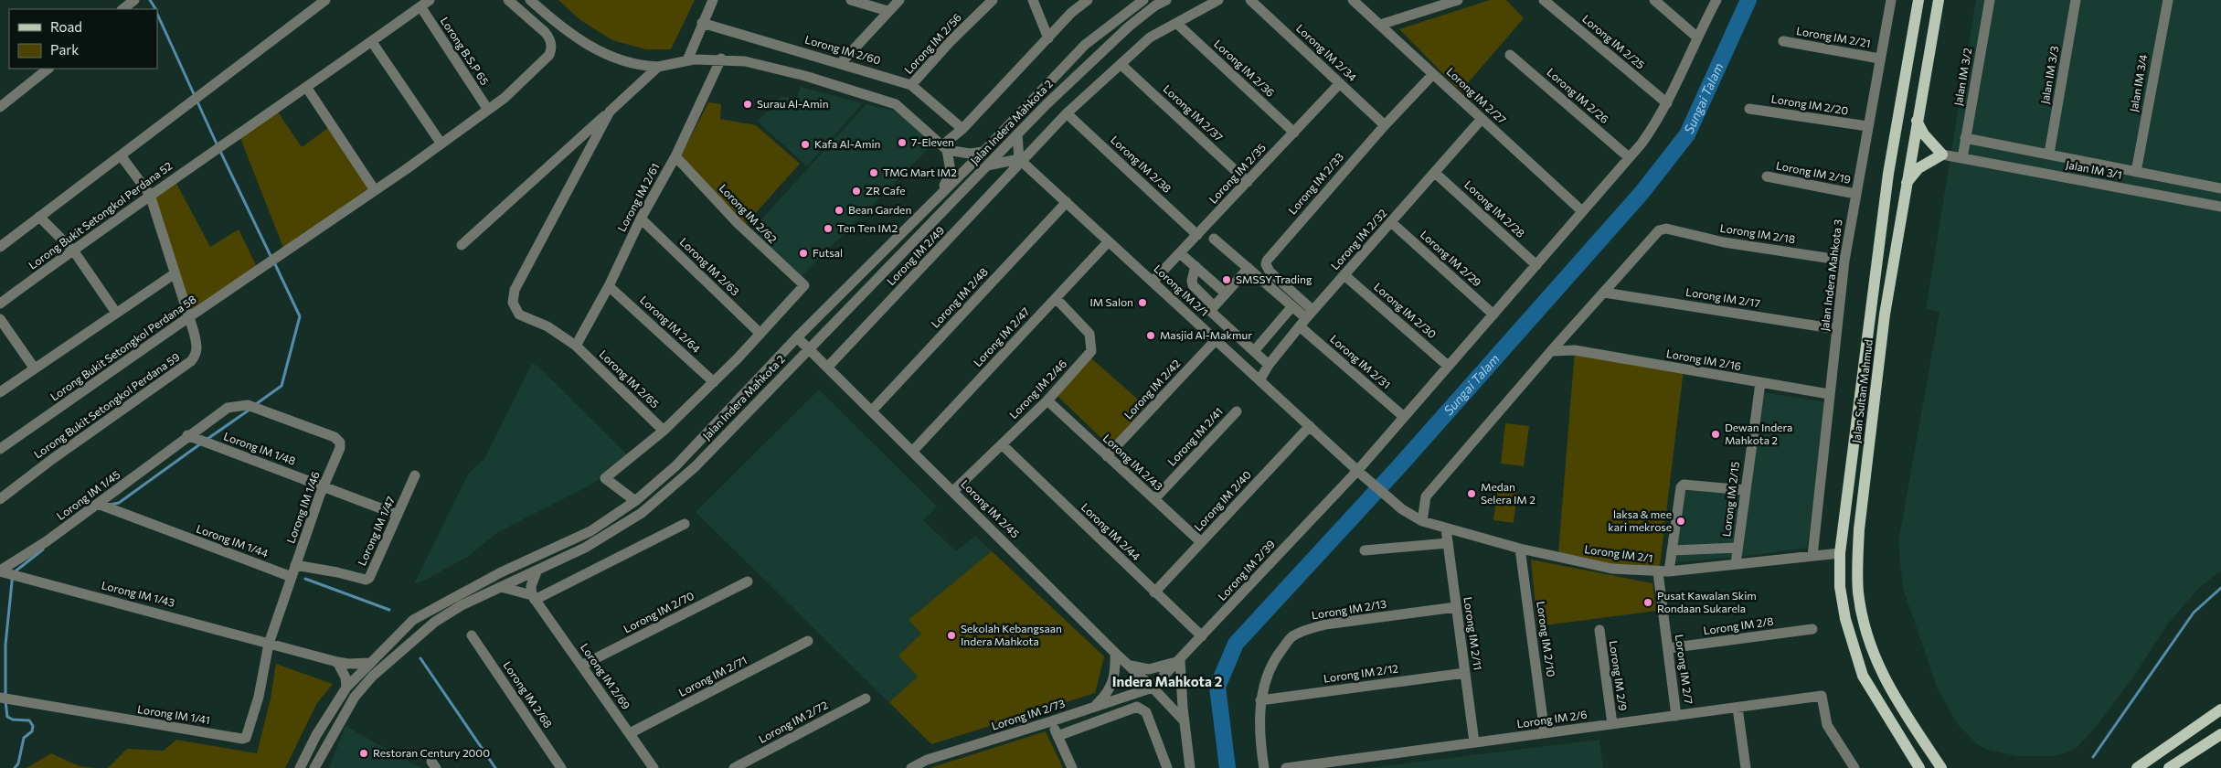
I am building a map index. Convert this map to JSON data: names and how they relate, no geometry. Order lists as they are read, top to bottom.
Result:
{
  "streets": {
    "main road": ["Jalan Sultan Mahmud"],
    "street": [
      "Lorong IM 2/21",
      "Lorong IM 2/25",
      "Lorong IM 2/56",
      "Lorong IM 2/60",
      "Lorong B.S.P 65",
      "Lorong IM 2/34",
      "Lorong IM 2/36",
      "Jalan IM 3/3",
      "Jalan IM 3/2",
      "Jalan IM 3/4",
      "Lorong IM 2/27",
      "Lorong IM 2/26",
      "Lorong IM 2/20",
      "Lorong IM 2/37",
      "Jalan Indera Mahkota 2",
      "Lorong IM 2/38",
      "Jalan IM 3/1",
      "Lorong IM 2/19",
      "Lorong IM 2/35",
      "Lorong IM 2/33",
      "Lorong IM 2/61",
      "Lorong IM 2/28",
      "Lorong IM 2/62",
      "Lorong Bukit Setongkol Perdana 52",
      "Lorong IM 2/18",
      "Lorong IM 2/32",
      "Lorong IM 2/49",
      "Lorong IM 2/29",
      "Lorong IM 2/63",
      "Jalan Indera Mahkota 3",
      "Lorong IM 2/1",
      "Lorong IM 2/48",
      "Lorong IM 2/17",
      "Lorong IM 2/30",
      "Lorong IM 2/64",
      "Lorong IM 2/47",
      "Lorong Bukit Setongkol Perdana 58",
      "Lorong IM 2/16",
      "Lorong IM 2/31",
      "Lorong IM 2/65",
      "Lorong IM 2/46",
      "Lorong IM 2/42",
      "Lorong Bukit Setongkol Perdana 59",
      "Lorong IM 2/41",
      "Lorong IM 1/48",
      "Lorong IM 2/43",
      "Lorong IM 1/45",
      "Lorong IM 2/15",
      "Lorong IM 2/40",
      "Lorong IM 1/46",
      "Lorong IM 2/45",
      "Lorong IM 1/47",
      "Lorong IM 2/44",
      "Lorong IM 1/44",
      "Lorong IM 2/39",
      "Lorong IM 1/43",
      "Lorong IM 2/13",
      "Lorong IM 2/70",
      "Lorong IM 2/8",
      "Lorong IM 2/11",
      "Lorong IM 2/10",
      "Lorong IM 2/7",
      "Lorong IM 2/12",
      "Lorong IM 2/9",
      "Lorong IM 2/69",
      "Lorong IM 2/71",
      "Lorong IM 2/68",
      "Lorong IM 1/41",
      "Lorong IM 2/73",
      "Lorong IM 2/6",
      "Lorong IM 2/72"
    ]
  },
  "crossings": [
    ["Lorong IM 2/21", "Jalan Indera Mahkota 3"],
    ["Lorong IM 2/25", "Lorong IM 2/39"],
    ["Lorong IM 2/56", "Lorong IM 2/60"],
    ["Lorong B.S.P 65", "Lorong Bukit Setongkol Perdana 52"],
    ["Lorong B.S.P 65", "Lorong Bukit Setongkol Perdana 58"],
    ["Lorong IM 2/34", "Lorong IM 2/35"],
    ["Lorong IM 2/34", "Lorong IM 2/33"],
    ["Lorong IM 2/36", "Lorong IM 2/35"],
    ["Lorong IM 2/36", "Lorong IM 2/49"],
    ["Jalan IM 3/2", "Jalan IM 3/1"],
    ["Lorong IM 2/27", "Lorong IM 2/33"],
    ["Lorong IM 2/27", "Lorong IM 2/32"],
    ["Lorong IM 2/27", "Lorong IM 2/39"],
    ["Lorong IM 2/26", "Lorong IM 2/39"],
    ["Lorong IM 2/20", "Jalan Indera Mahkota 3"],
    ["Lorong IM 2/37", "Lorong IM 2/35"],
    ["Lorong IM 2/37", "Lorong IM 2/49"],
    ["Jalan Indera Mahkota 2", "Lorong IM 2/45"],
    ["Jalan Indera Mahkota 2", "Lorong IM 1/43"],
    ["Lorong IM 2/38", "Lorong IM 2/35"],
    ["Lorong IM 2/38", "Lorong IM 2/49"],
    ["Lorong IM 2/19", "Jalan Indera Mahkota 3"],
    ["Lorong IM 2/35", "Lorong IM 2/1"],
    ["Lorong IM 2/33", "Lorong IM 2/32"],
    ["Lorong IM 2/33", "Lorong IM 2/31"],
    ["Lorong IM 2/61", "Lorong IM 2/62"],
    ["Lorong IM 2/61", "Lorong IM 2/63"],
    ["Lorong IM 2/61", "Lorong IM 2/64"],
    ["Lorong IM 2/61", "Lorong IM 2/65"],
    ["Lorong IM 2/28", "Lorong IM 2/32"],
    ["Lorong IM 2/28", "Lorong IM 2/39"],
    ["Lorong IM 2/62", "Lorong IM 2/63"],
    ["Lorong Bukit Setongkol Perdana 52", "Lorong Bukit Setongkol Perdana 59"],
    ["Lorong IM 2/18", "Jalan Indera Mahkota 3"],
    ["Lorong IM 2/18", "Lorong IM 2/17"],
    ["Lorong IM 2/32", "Lorong IM 2/29"],
    ["Lorong IM 2/32", "Lorong IM 2/1"],
    ["Lorong IM 2/32", "Lorong IM 2/30"],
    ["Lorong IM 2/32", "Lorong IM 2/31"],
    ["Lorong IM 2/49", "Lorong IM 2/1"],
    ["Lorong IM 2/49", "Lorong IM 2/45"],
    ["Lorong IM 2/29", "Lorong IM 2/39"],
    ["Jalan Indera Mahkota 3", "Lorong IM 2/1"],
    ["Jalan Indera Mahkota 3", "Lorong IM 2/17"],
    ["Jalan Indera Mahkota 3", "Lorong IM 2/16"],
    ["Lorong IM 2/1", "Lorong IM 2/48"],
    ["Lorong IM 2/1", "Lorong IM 2/47"],
    ["Lorong IM 2/1", "Lorong IM 2/42"],
    ["Lorong IM 2/1", "Jalan Sultan Mahmud"],
    ["Lorong IM 2/1", "Lorong IM 2/15"],
    ["Lorong IM 2/1", "Lorong IM 2/40"],
    ["Lorong IM 2/1", "Lorong IM 2/39"],
    ["Lorong IM 2/1", "Lorong IM 2/11"],
    ["Lorong IM 2/1", "Lorong IM 2/10"],
    ["Lorong IM 2/1", "Lorong IM 2/7"],
    ["Lorong IM 2/48", "Lorong IM 2/45"],
    ["Lorong IM 2/30", "Lorong IM 2/39"],
    ["Lorong IM 2/47", "Lorong IM 2/46"],
    ["Lorong IM 2/47", "Lorong IM 2/45"],
    ["Lorong Bukit Setongkol Perdana 58", "Lorong Bukit Setongkol Perdana 59"],
    ["Lorong IM 2/16", "Lorong IM 2/15"],
    ["Lorong IM 2/31", "Lorong IM 2/39"],
    ["Lorong IM 2/46", "Lorong IM 2/43"],
    ["Lorong IM 2/46", "Lorong IM 2/45"],
    ["Lorong IM 2/46", "Lorong IM 2/44"],
    ["Lorong IM 2/42", "Lorong IM 2/43"],
    ["Lorong IM 2/41", "Lorong IM 2/43"],
    ["Lorong IM 1/48", "Lorong IM 1/45"],
    ["Lorong IM 1/48", "Lorong IM 1/46"],
    ["Lorong IM 1/48", "Lorong IM 1/47"],
    ["Lorong IM 2/43", "Lorong IM 2/40"],
    ["Lorong IM 1/45", "Lorong IM 1/46"],
    ["Lorong IM 1/45", "Lorong IM 1/44"],
    ["Lorong IM 1/45", "Lorong IM 1/43"],
    ["Lorong IM 2/40", "Lorong IM 2/44"],
    ["Lorong IM 1/46", "Lorong IM 1/47"],
    ["Lorong IM 1/46", "Lorong IM 1/44"],
    ["Lorong IM 2/45", "Lorong IM 2/39"],
    ["Lorong IM 2/45", "Lorong IM 2/73"],
    ["Lorong IM 2/44", "Lorong IM 2/39"],
    ["Lorong IM 2/39", "Lorong IM 2/73"],
    ["Lorong IM 1/43", "Lorong IM 1/41"],
    ["Lorong IM 2/13", "Lorong IM 2/11"],
    ["Lorong IM 2/13", "Lorong IM 2/12"],
    ["Lorong IM 2/70", "Lorong IM 2/69"],
    ["Lorong IM 2/8", "Lorong IM 2/7"],
    ["Lorong IM 2/11", "Lorong IM 2/12"],
    ["Lorong IM 2/11", "Lorong IM 2/6"],
    ["Lorong IM 2/10", "Lorong IM 2/6"],
    ["Lorong IM 2/7", "Lorong IM 2/6"],
    ["Lorong IM 2/9", "Lorong IM 2/6"],
    ["Lorong IM 2/69", "Lorong IM 2/71"]
  ],
  "districts": ["Indera Mahkota 2"],
  "water": ["Sungai Talam"],
  "places": [
    "Surau Al-Amin",
    "7-Eleven",
    "Kafa Al-Amin",
    "TMG Mart IM2",
    "ZR Cafe",
    "Bean Garden",
    "Ten Ten IM2",
    "Futsal",
    "SMSSY Trading",
    "IM Salon",
    "Masjid Al-Makmur",
    "Dewan Indera Mahkota 2",
    "Medan Selera IM 2",
    "laksa & mee kari mekrose",
    "Pusat Kawalan Skim Rondaan Sukarela",
    "Sekolah Kebangsaan Indera Mahkota",
    "Restoran Century 2000"
  ],
  "legend": ["Road", "Park"]
}
